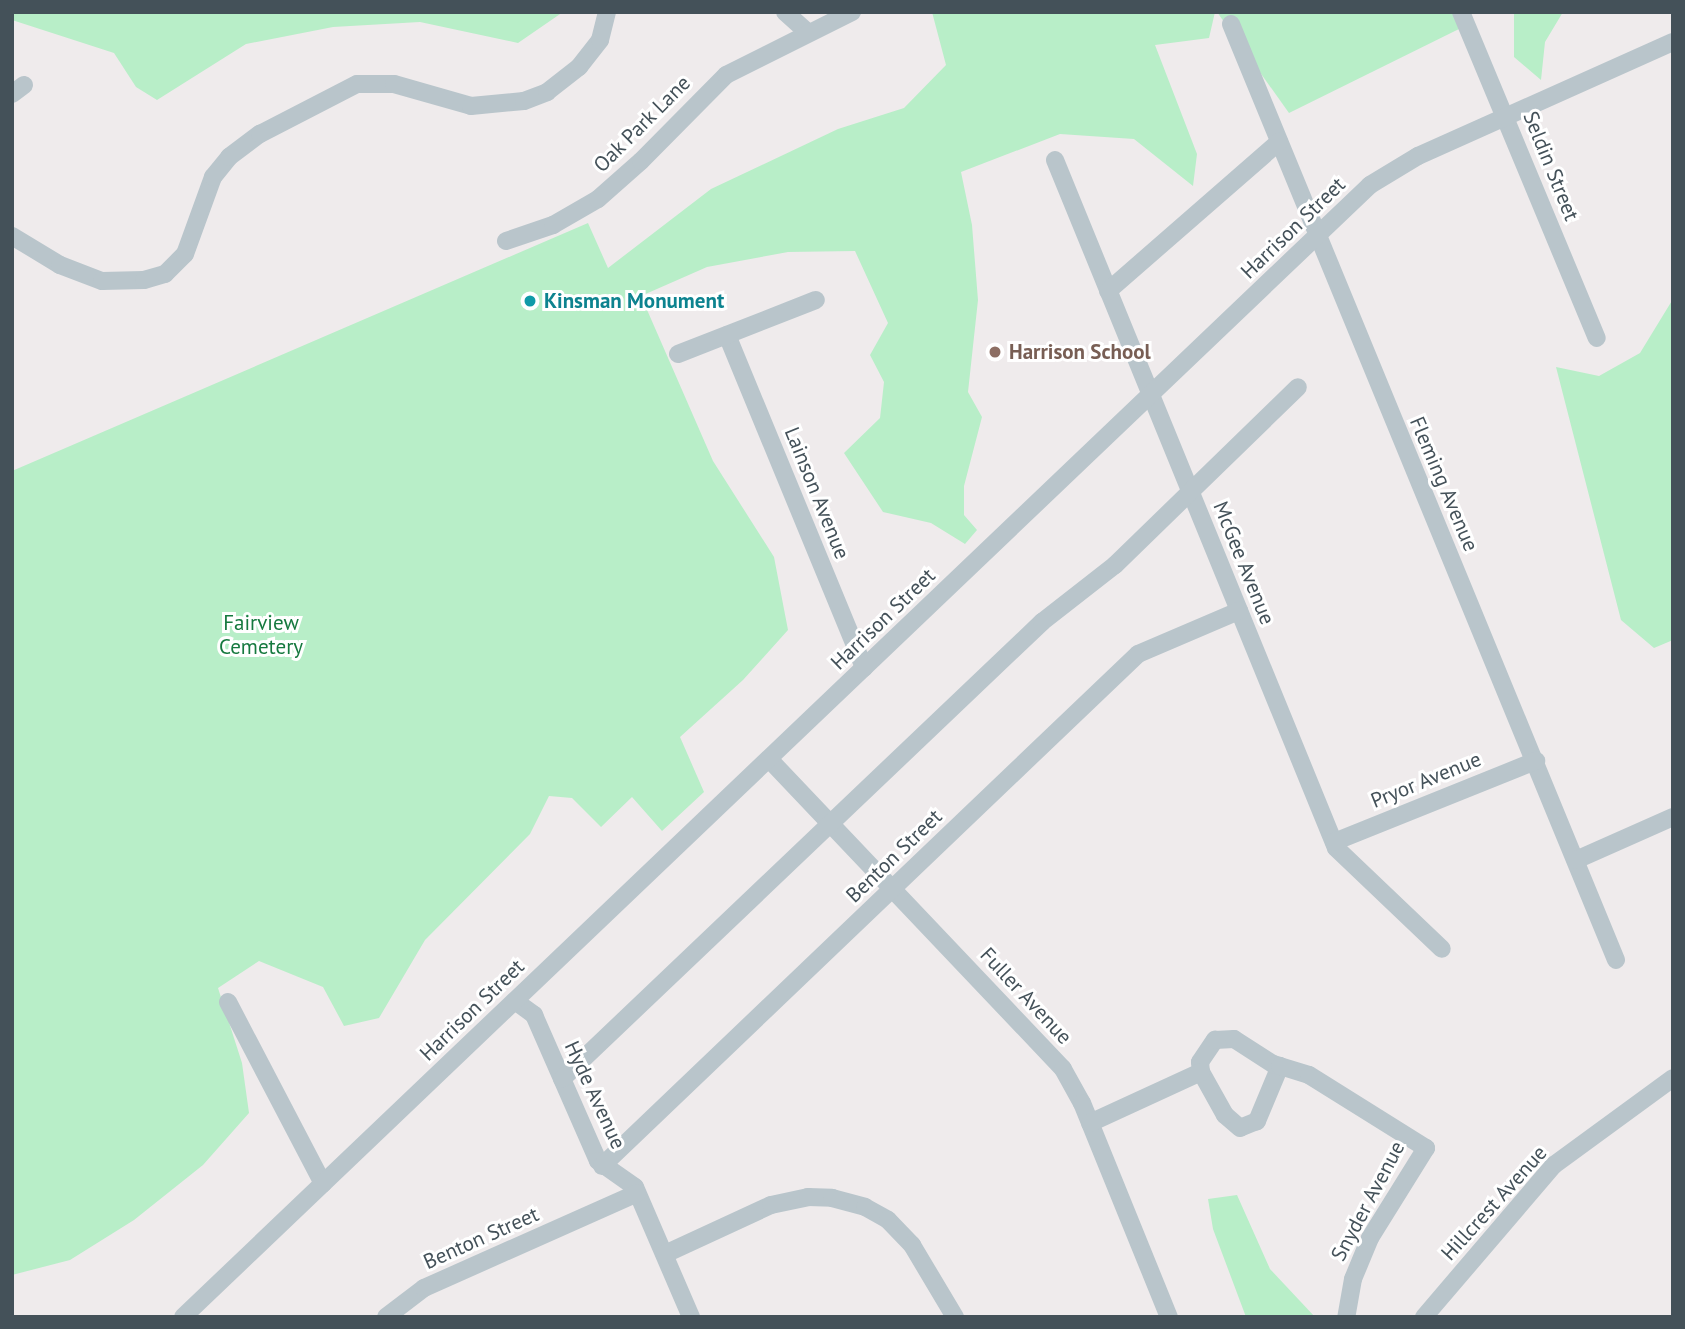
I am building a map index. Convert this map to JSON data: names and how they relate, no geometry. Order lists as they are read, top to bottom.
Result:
{
  "streets": {
    "street": [
      "Oak Park Lane",
      "Seldin Street",
      "Harrison Street",
      "Fleming Avenue",
      "Lainson Avenue",
      "McGee Avenue",
      "Pryor Avenue",
      "Benton Street",
      "Fuller Avenue",
      "Hyde Avenue",
      "Snyder Avenue",
      "Hillcrest Avenue"
    ]
  },
  "crossings": [
    ["Seldin Street", "Harrison Street"],
    ["Harrison Street", "Fleming Avenue"],
    ["Harrison Street", "Lainson Avenue"],
    ["Harrison Street", "McGee Avenue"],
    ["Harrison Street", "Fuller Avenue"],
    ["Harrison Street", "Hyde Avenue"],
    ["Fleming Avenue", "Pryor Avenue"],
    ["McGee Avenue", "Pryor Avenue"],
    ["McGee Avenue", "Benton Street"],
    ["Benton Street", "Fuller Avenue"],
    ["Benton Street", "Hyde Avenue"]
  ],
  "parks": ["Fairview Cemetery"],
  "places": ["Kinsman Monument", "Harrison School"]
}
